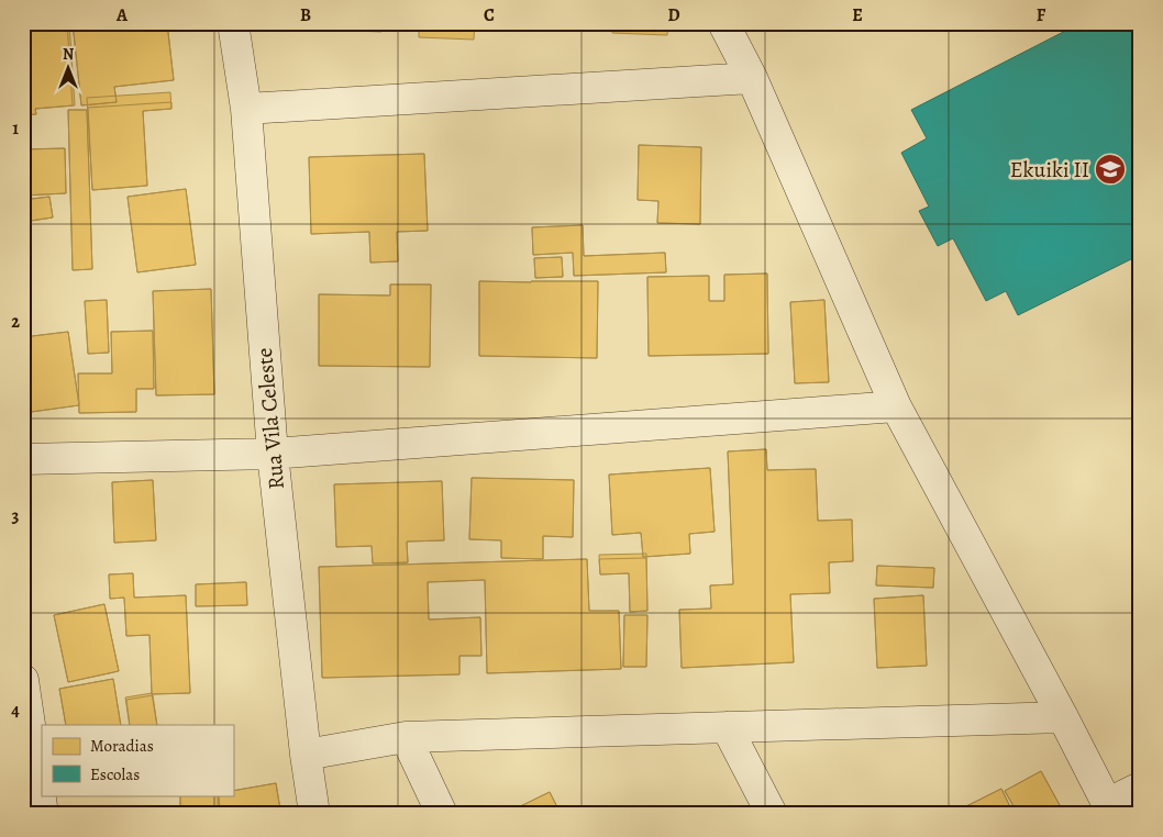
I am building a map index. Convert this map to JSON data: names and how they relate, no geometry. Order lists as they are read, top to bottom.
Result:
{
  "streets": {
    "street": ["Rua Vila Celeste"]
  },
  "places": {
    "school or university": ["Ekuiki II"]
  },
  "legend": ["Moradias", "Escolas"],
  "north": "top",
  "grid": {
    "columns": [
      "A",
      "B",
      "C",
      "D",
      "E",
      "F"
    ],
    "rows": [
      "1",
      "2",
      "3",
      "4"
    ]
  }
}
